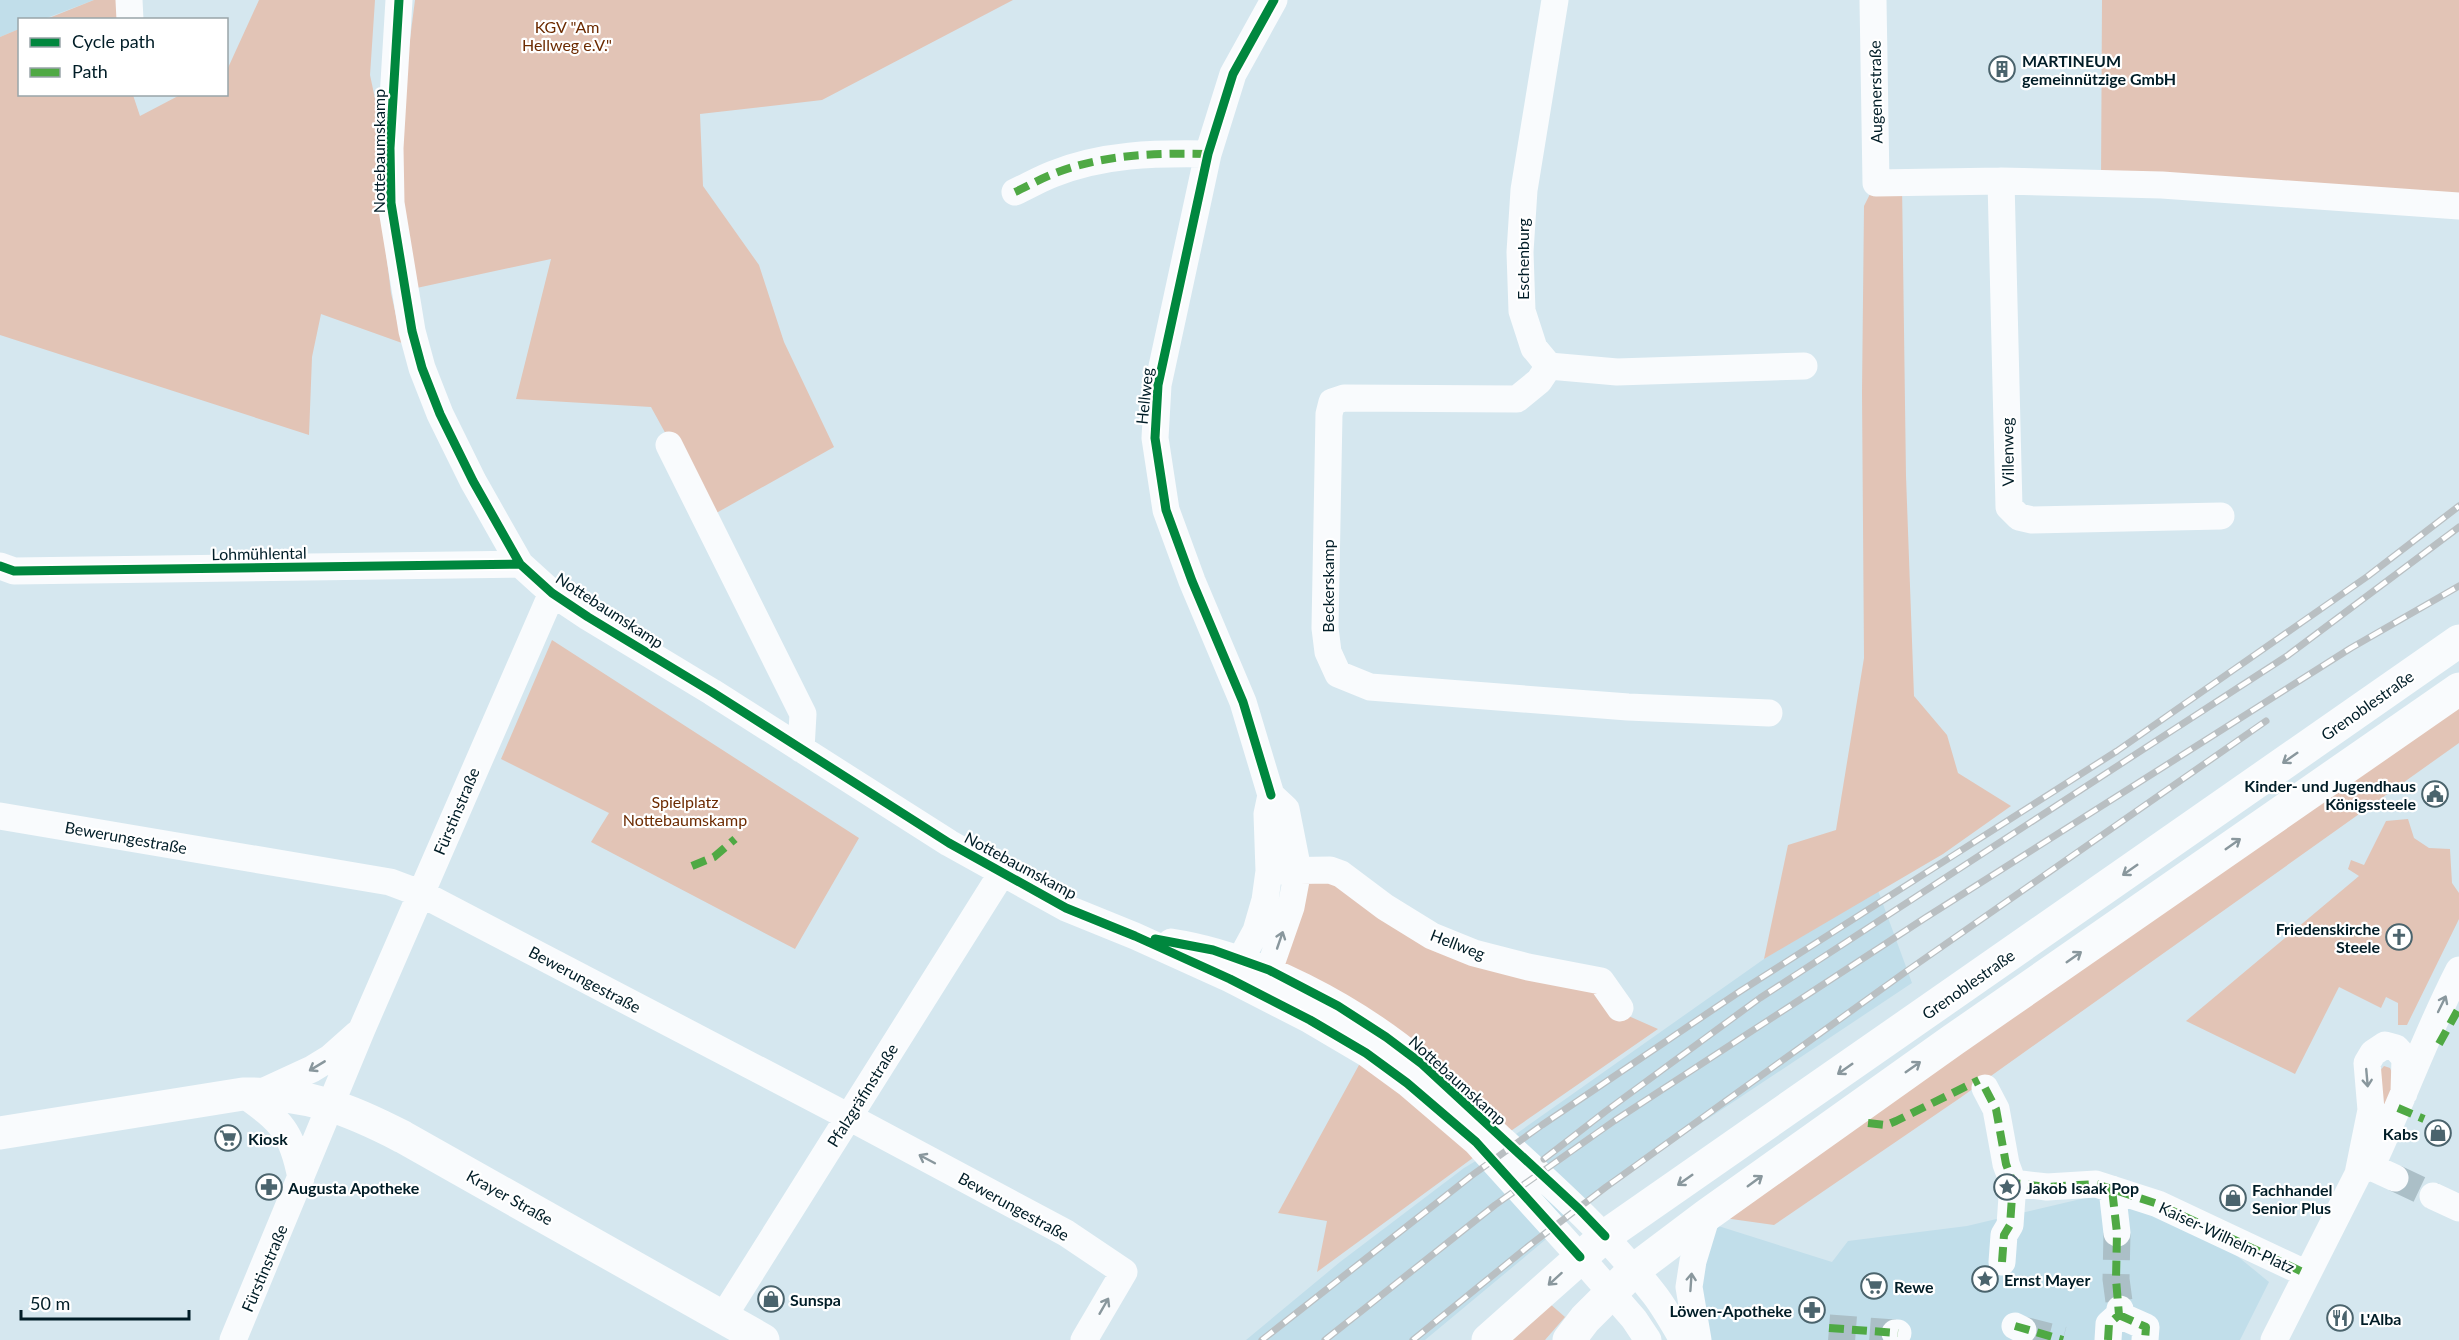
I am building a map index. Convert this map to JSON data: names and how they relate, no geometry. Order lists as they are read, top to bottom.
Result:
{
  "streets": {
    "main road": ["Grenoblestraße", "Krayer Straße"],
    "street": [
      "Augenerstraße",
      "Nottebaumskamp",
      "Eschenburg",
      "Hellweg",
      "Villenweg",
      "Lohmühlental",
      "Beckerskamp",
      "Fürstinstraße",
      "Bewerungestraße",
      "Pfalzgräfinstraße",
      "Kaiser-Wilhelm-Platz"
    ]
  },
  "crossings": [
    ["Augenerstraße", "Villenweg"],
    ["Nottebaumskamp", "Hellweg"],
    ["Nottebaumskamp", "Lohmühlental"],
    ["Nottebaumskamp", "Grenoblestraße"],
    ["Nottebaumskamp", "Fürstinstraße"],
    ["Nottebaumskamp", "Pfalzgräfinstraße"],
    ["Eschenburg", "Beckerskamp"],
    ["Fürstinstraße", "Bewerungestraße"],
    ["Fürstinstraße", "Krayer Straße"],
    ["Bewerungestraße", "Pfalzgräfinstraße"],
    ["Pfalzgräfinstraße", "Krayer Straße"]
  ],
  "parks": ["KGV \"Am Hellweg e.V.\"", "Spielplatz Nottebaumskamp"],
  "places": {
    "building": ["MARTINEUM gemeinnützige GmbH"],
    "public building": ["Kinder- und Jugendhaus Königssteele"],
    "church": ["Friedenskirche Steele"],
    "shop": ["Kabs", "Fachhandel Senior Plus", "Sunspa"],
    "supermarket": ["Kiosk", "Rewe"],
    "pharmacy": ["Augusta Apotheke", "Löwen-Apotheke"],
    "place": ["Jakob Isaak Pop", "Ernst Mayer"],
    "restaurant": ["L'Alba"]
  },
  "legend": ["Cycle path", "Path"],
  "scale_bar": "50 m"
}
